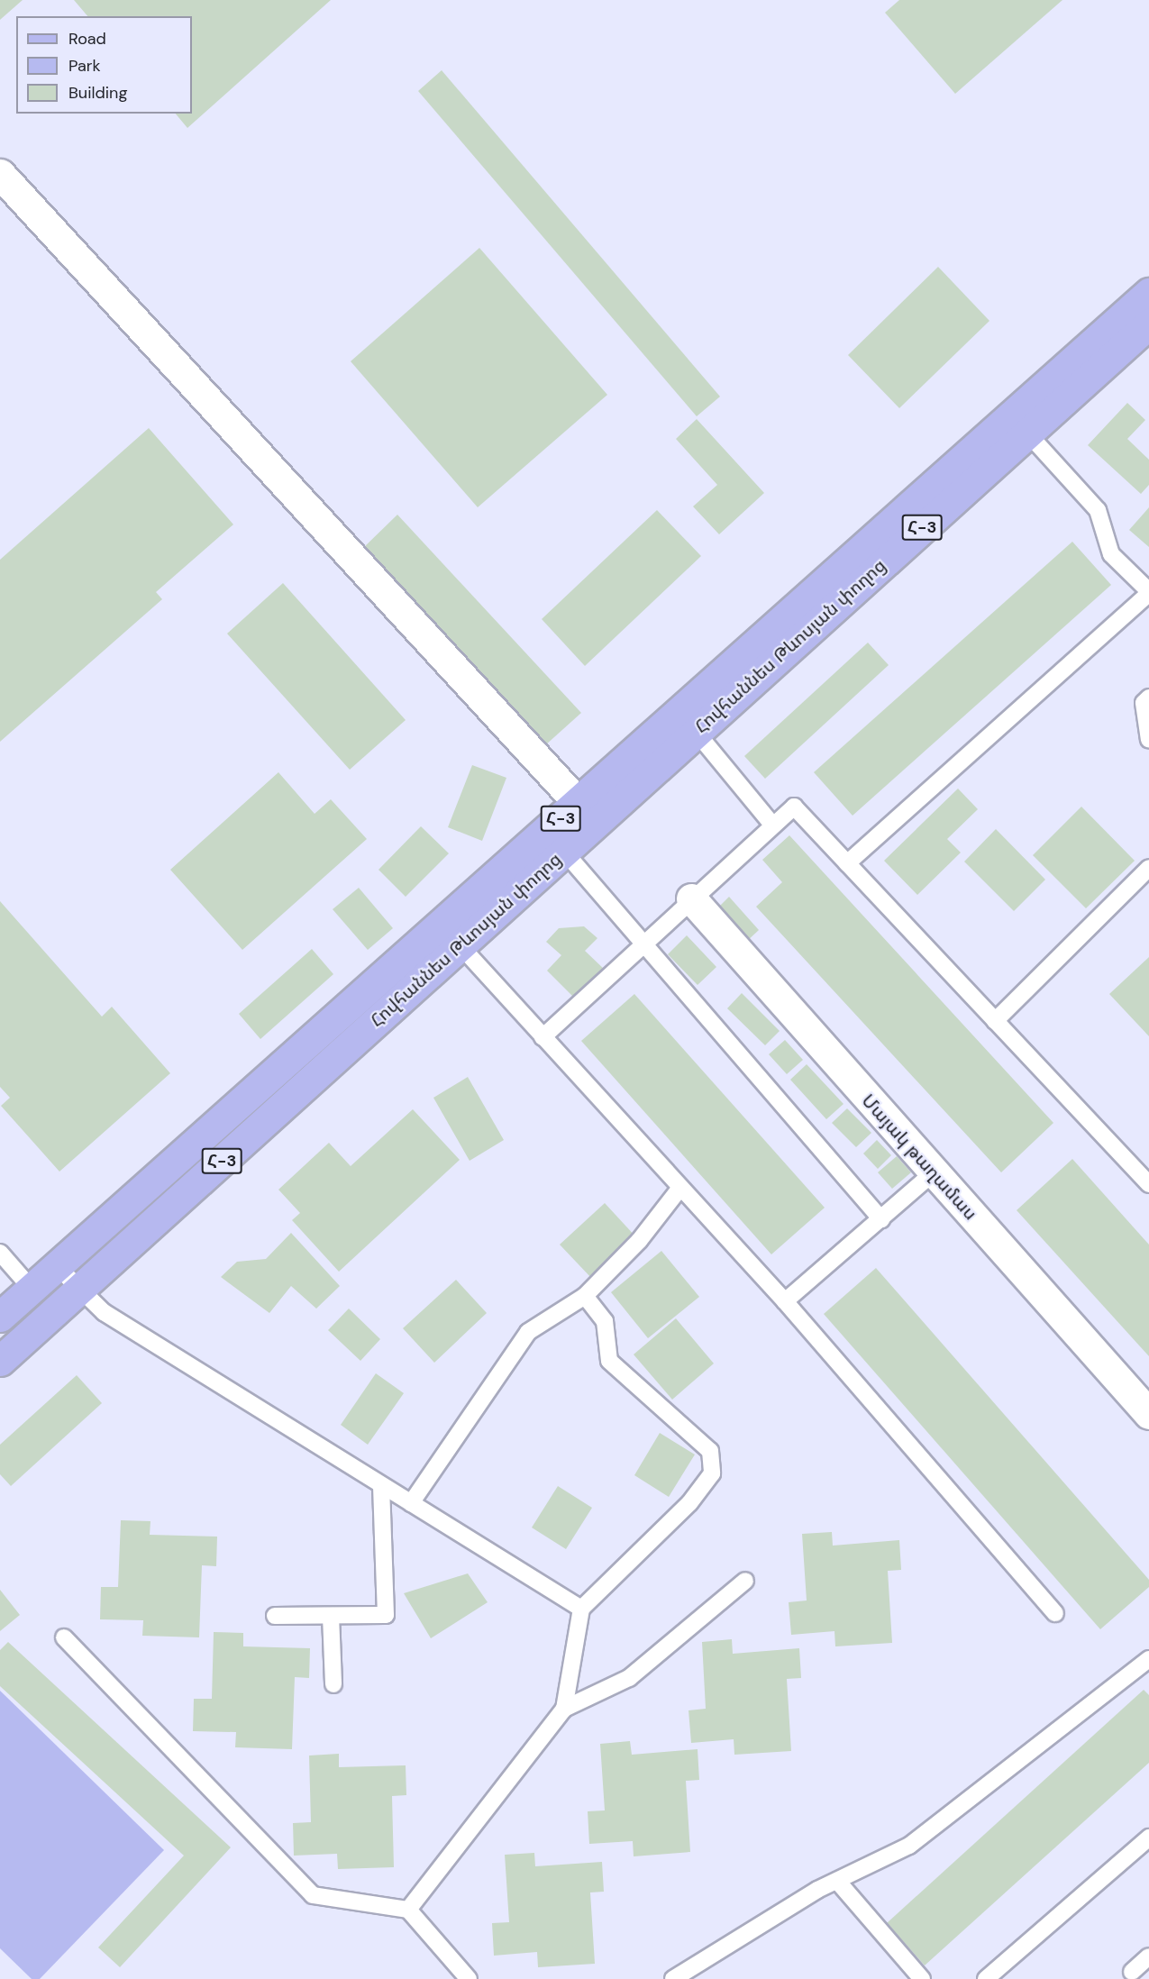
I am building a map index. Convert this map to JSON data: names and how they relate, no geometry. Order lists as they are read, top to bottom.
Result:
{
  "streets": {
    "main road": ["Հ-3", "Հովհաննես Թևոսյան փողոց"],
    "street": ["Մայակ թաղամաս"]
  },
  "legend": ["Road", "Park", "Building"]
}
